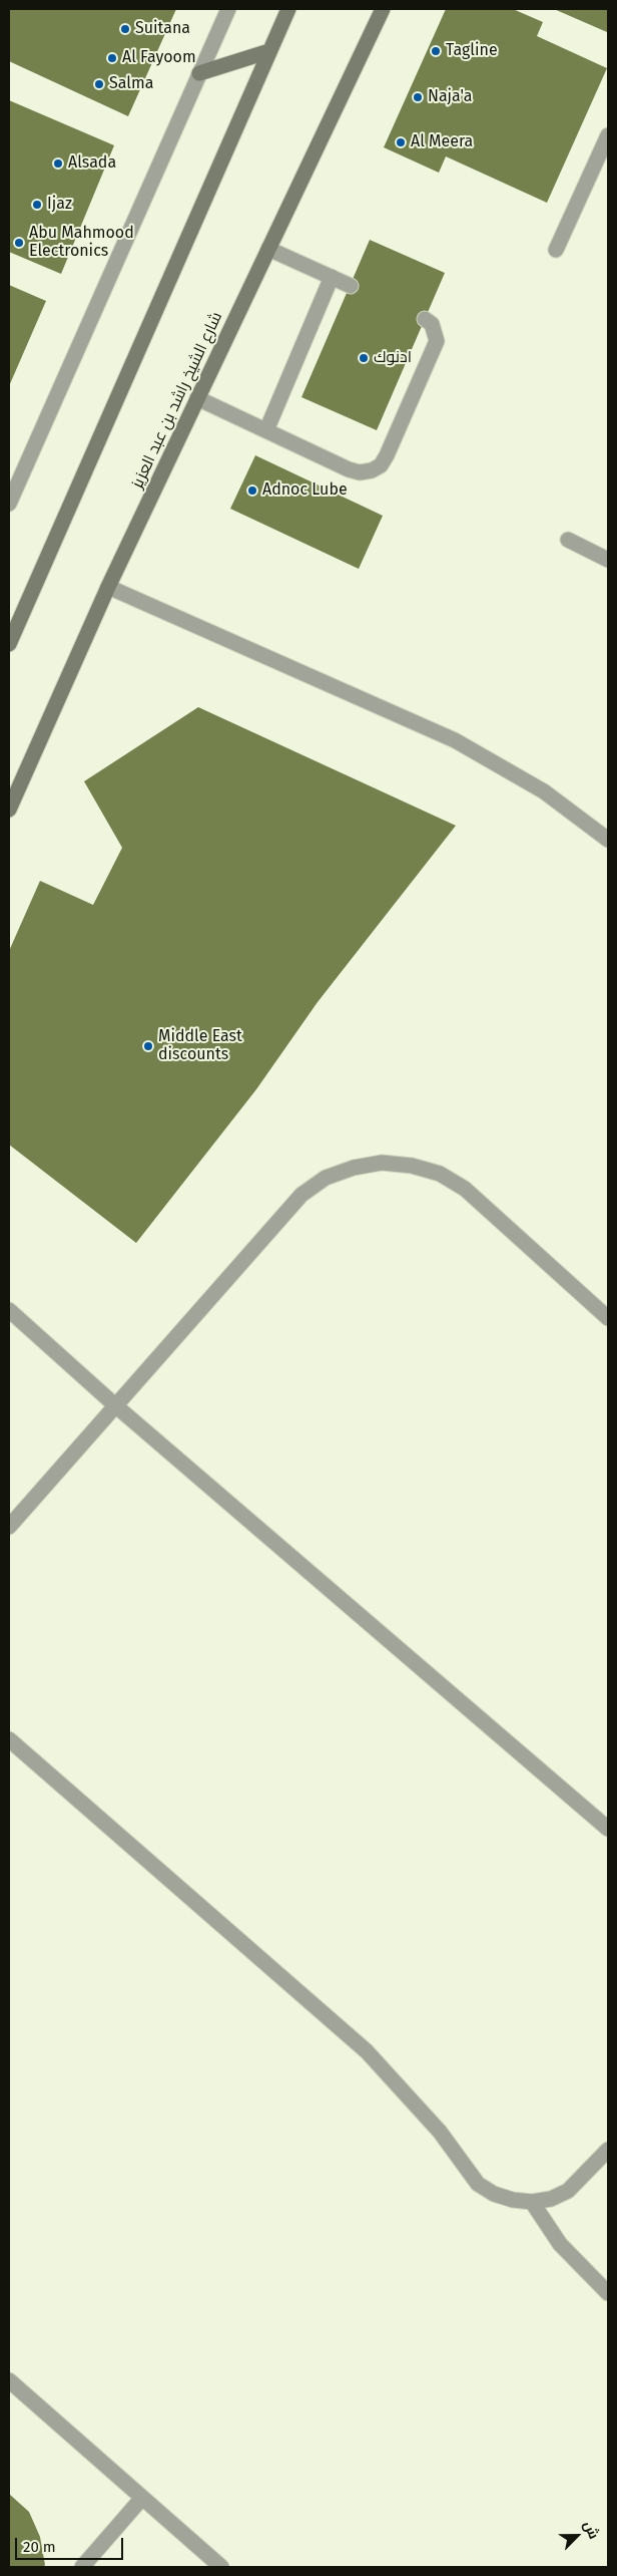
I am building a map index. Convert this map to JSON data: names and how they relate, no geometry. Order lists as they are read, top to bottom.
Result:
{
  "streets": {
    "main road": ["شارع الشيخ راشد بن عبد العزيز"]
  },
  "places": [
    "Suitana",
    "Tagline",
    "Al Fayoom",
    "Salma",
    "Naja'a",
    "Al Meera",
    "Alsada",
    "Ijaz",
    "Abu Mahmood Electronics",
    "ادنوك",
    "Adnoc Lube",
    "Middle East discounts"
  ],
  "scale_bar": "20 m",
  "north": "top right"
}
